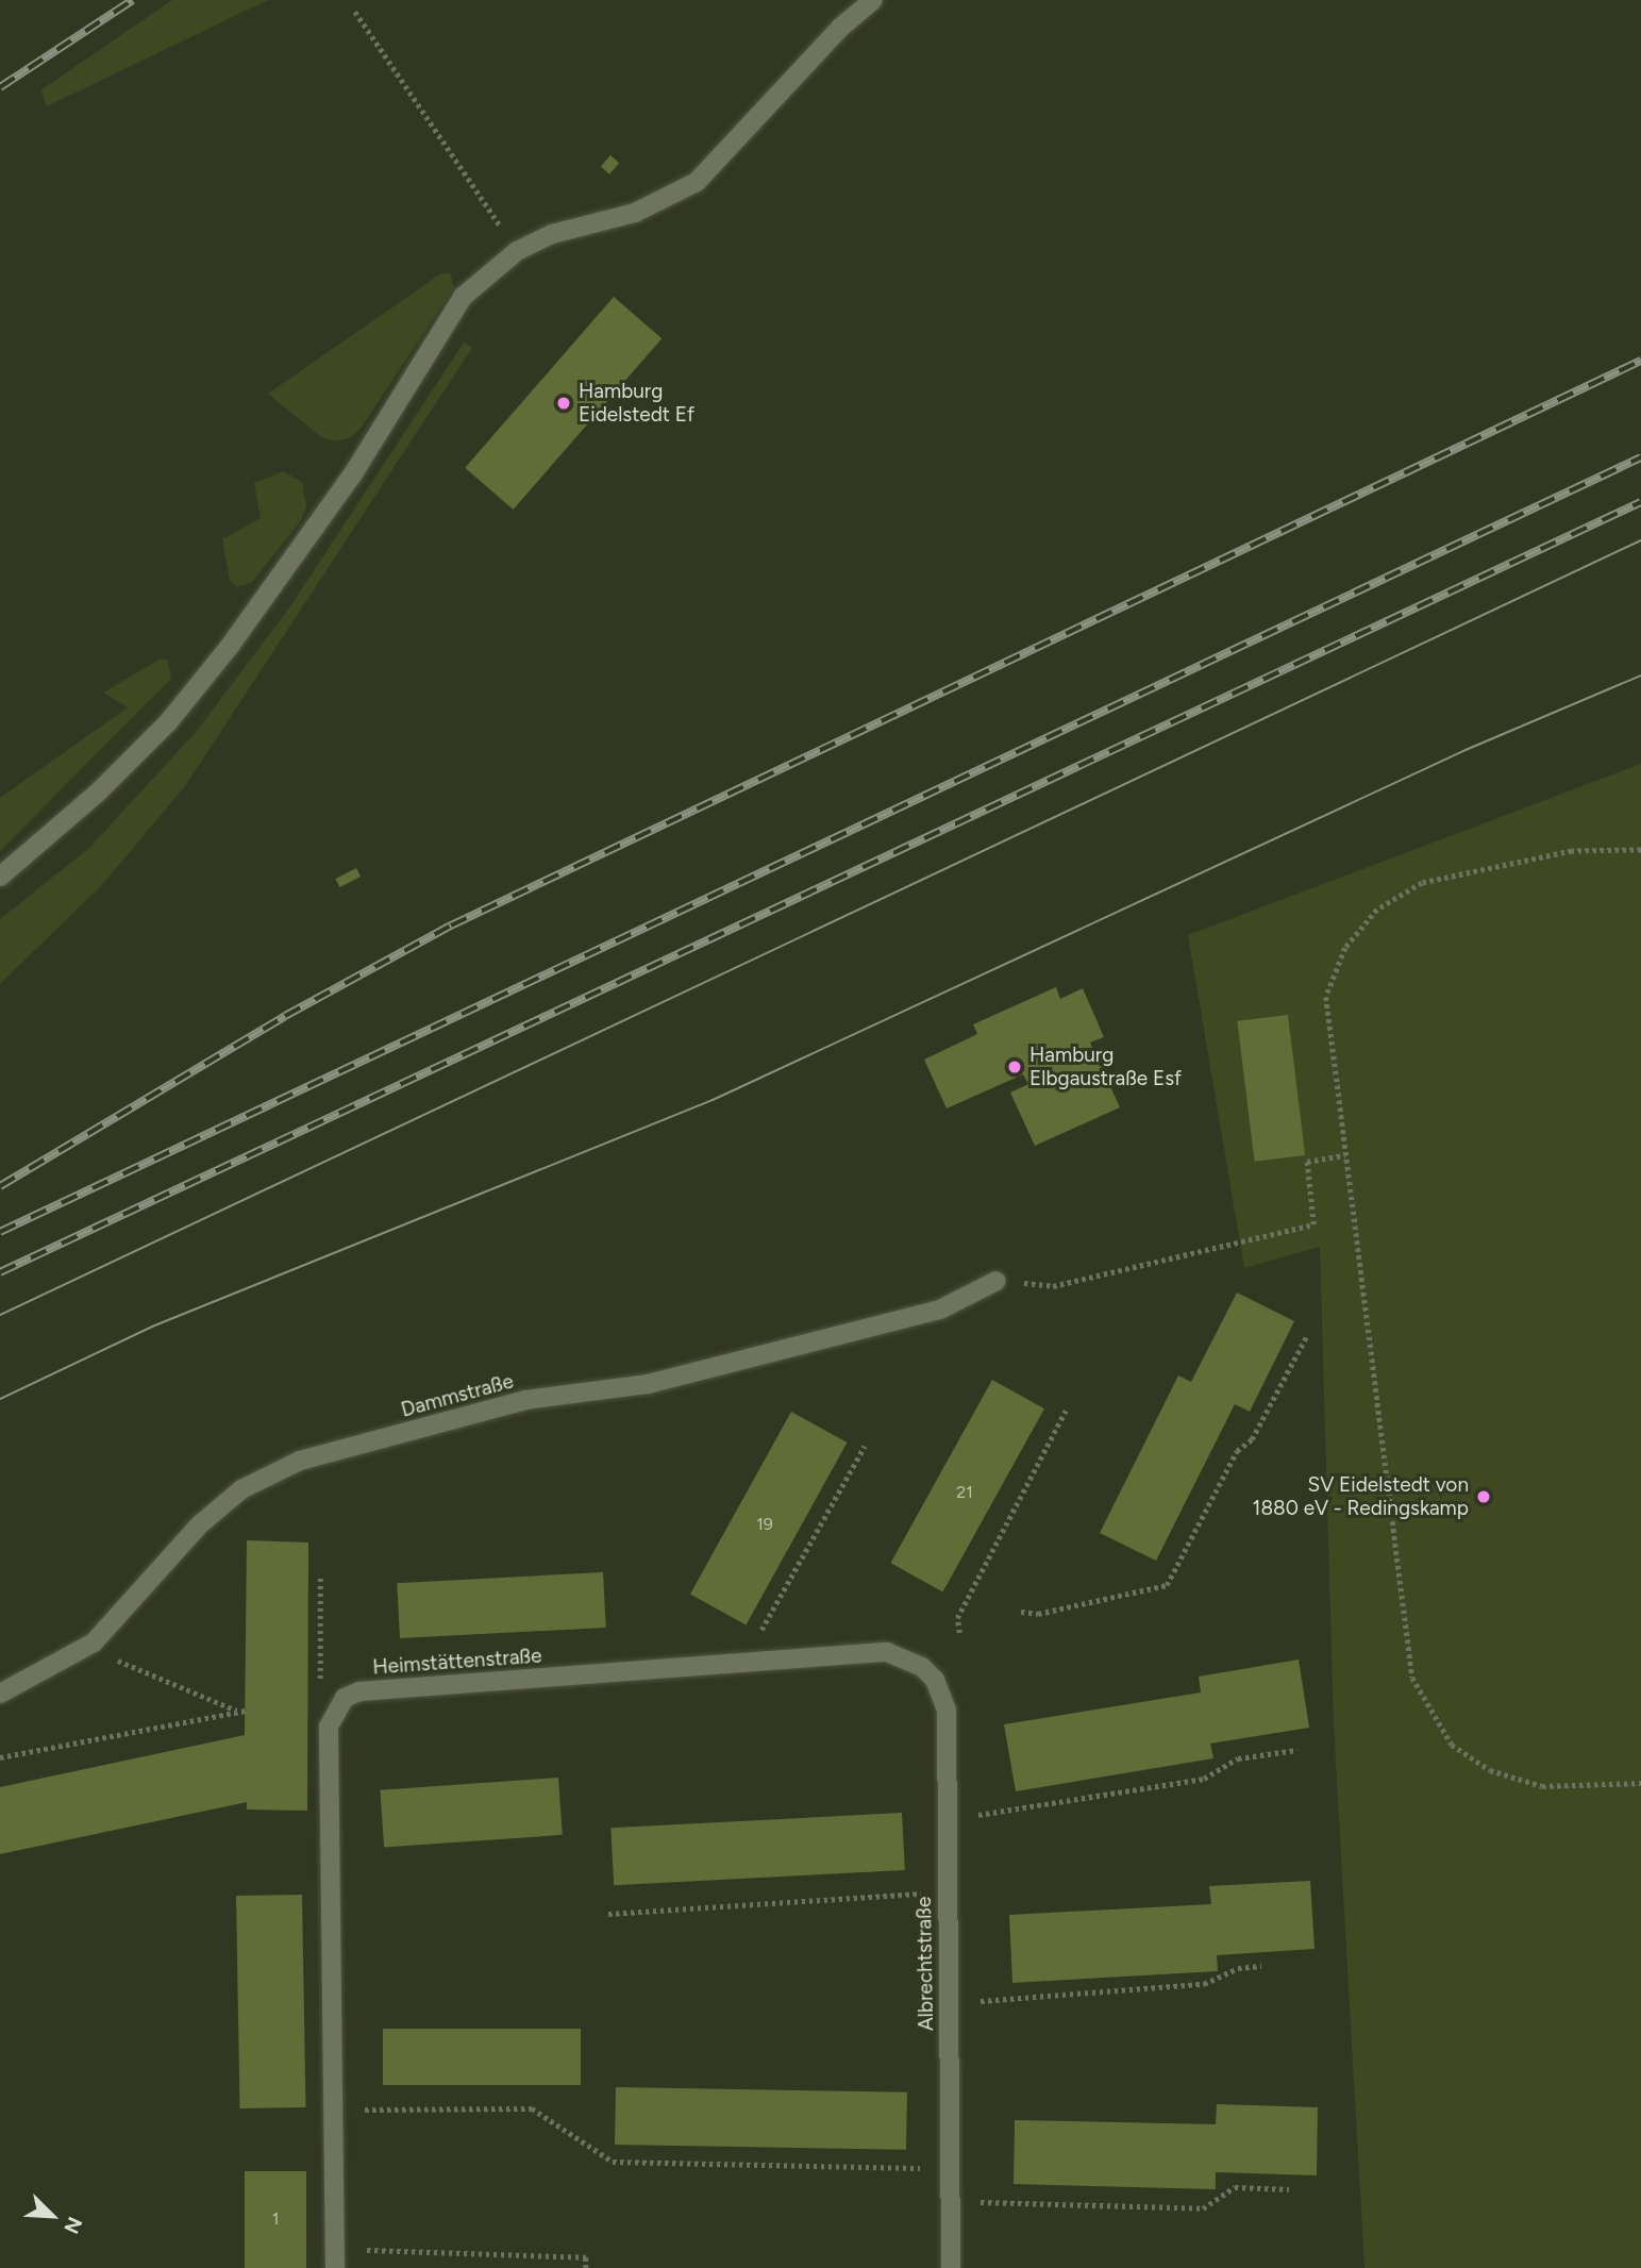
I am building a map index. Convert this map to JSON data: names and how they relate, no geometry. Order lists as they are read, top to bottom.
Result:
{
  "streets": {
    "street": ["Dammstraße", "Heimstättenstraße", "Albrechtstraße"]
  },
  "crossings": [
    ["Heimstättenstraße", "Albrechtstraße"]
  ],
  "places": ["Hamburg Eidelstedt Ef", "Hamburg Elbgaustraße Esf", "SV Eidelstedt von 1880 eV - Redingskamp"],
  "house_numbers": ["21", "19", "1"],
  "north": "bottom right"
}
